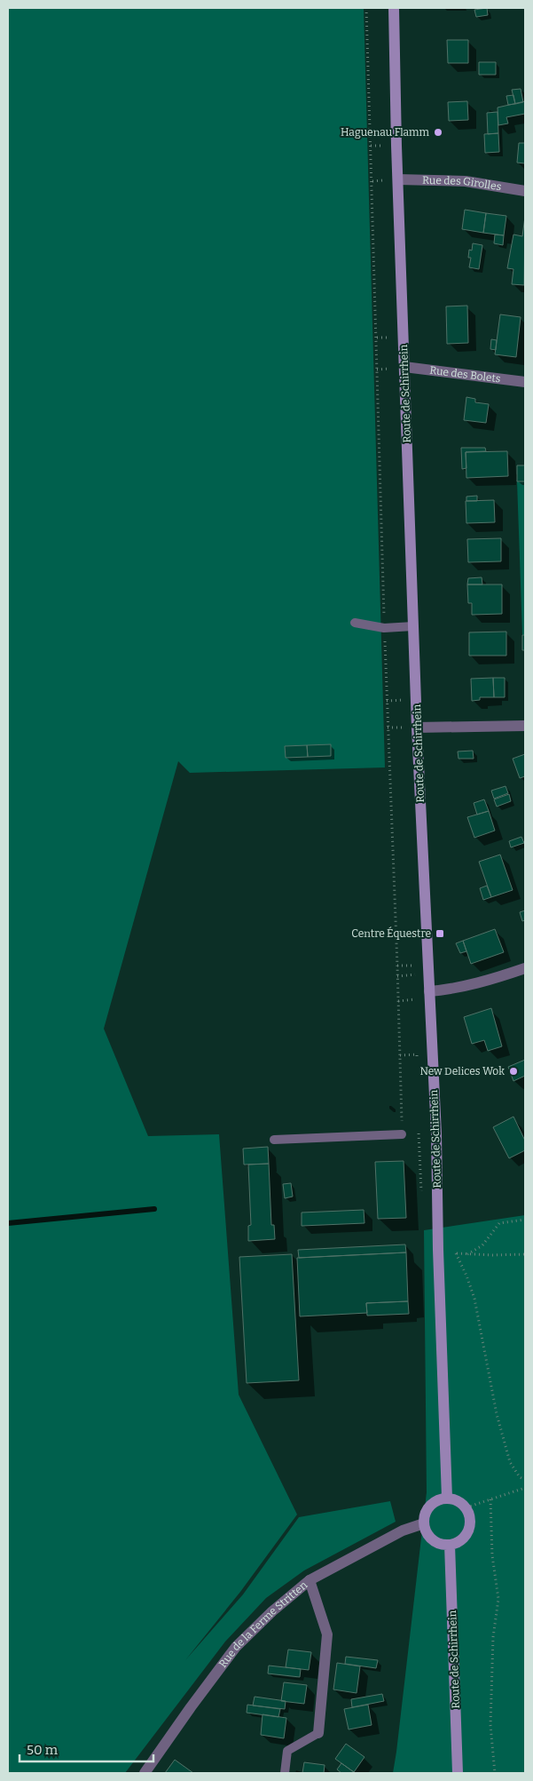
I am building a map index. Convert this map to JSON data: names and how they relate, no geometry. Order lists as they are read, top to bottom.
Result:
{
  "streets": {
    "street": [
      "Rue des Girolles",
      "Rue des Bolets",
      "Route de Schirrhein",
      "Rue de la Ferme Stritten"
    ]
  },
  "crossings": [
    ["Rue des Girolles", "Route de Schirrhein"],
    ["Rue des Bolets", "Route de Schirrhein"],
    ["Route de Schirrhein", "Rue de la Ferme Stritten"]
  ],
  "places": {
    "other": ["Haguenau Flamm", "New Delices Wok"],
    "transit": ["Centre Équestre"]
  },
  "scale_bar": "50 m"
}
